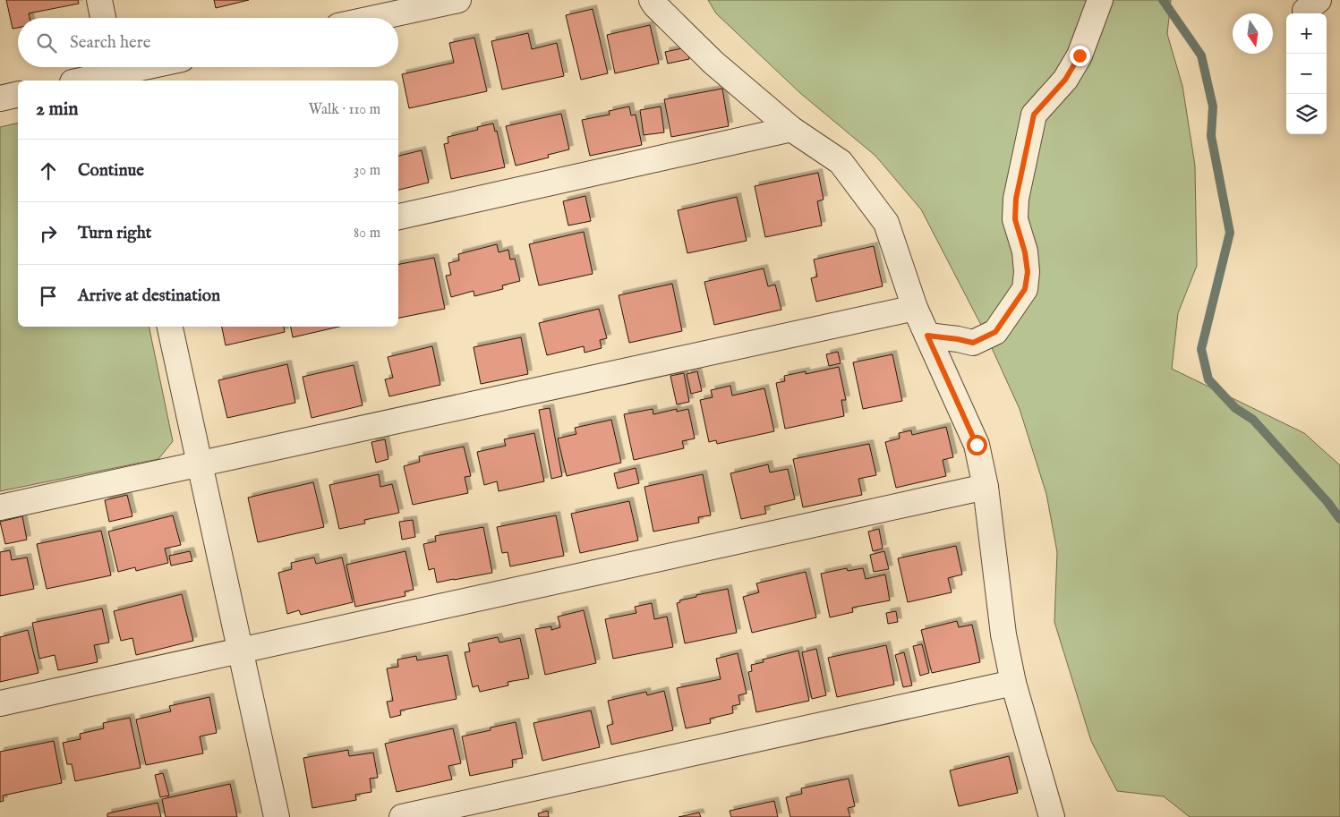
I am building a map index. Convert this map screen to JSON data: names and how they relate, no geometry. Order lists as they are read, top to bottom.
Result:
{
  "north": "bottom",
  "page": {
    "map_buttons": ["+", "−"],
    "search": "Search here",
    "heading": ["2 min", "Walk · 110 m"],
    "list": [
      ["Continue", "30 m"],
      ["Turn right", "80 m"],
      "Arrive at destination"
    ]
  }
}
